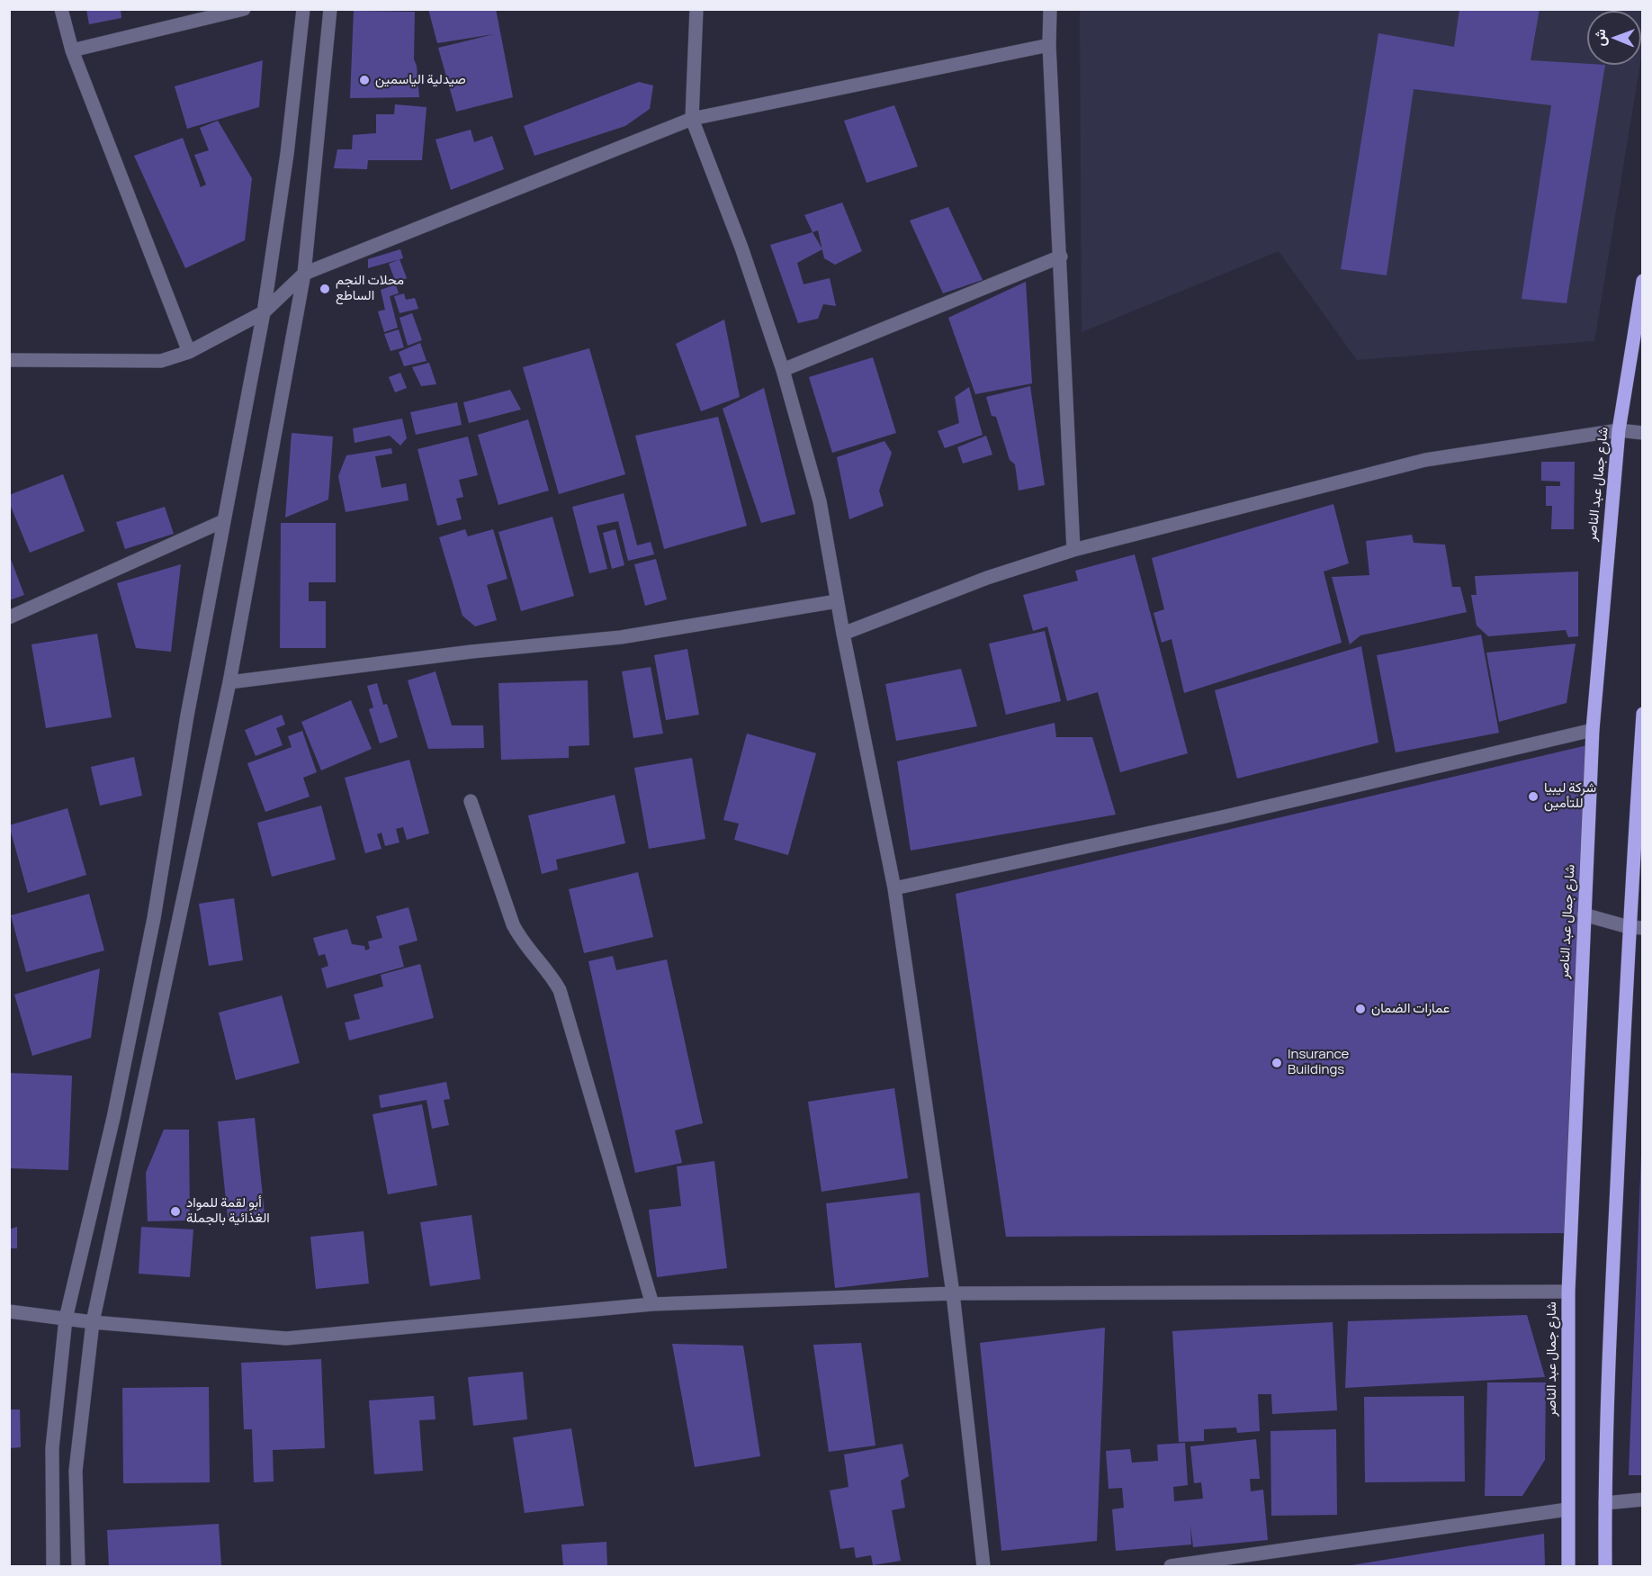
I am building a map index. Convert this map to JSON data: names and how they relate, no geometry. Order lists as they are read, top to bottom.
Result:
{
  "streets": {
    "main road": ["شارع جمال عبد الناصر"]
  },
  "places": [
    "صيدلية الياسمين",
    "محلات النجم الساطع",
    "شركة ليبيا للتأمين",
    "عمارات الضمان",
    "Insurance Buildings",
    "أبو لقمة للمواد الغذائية بالجملة"
  ],
  "north": "left"
}
